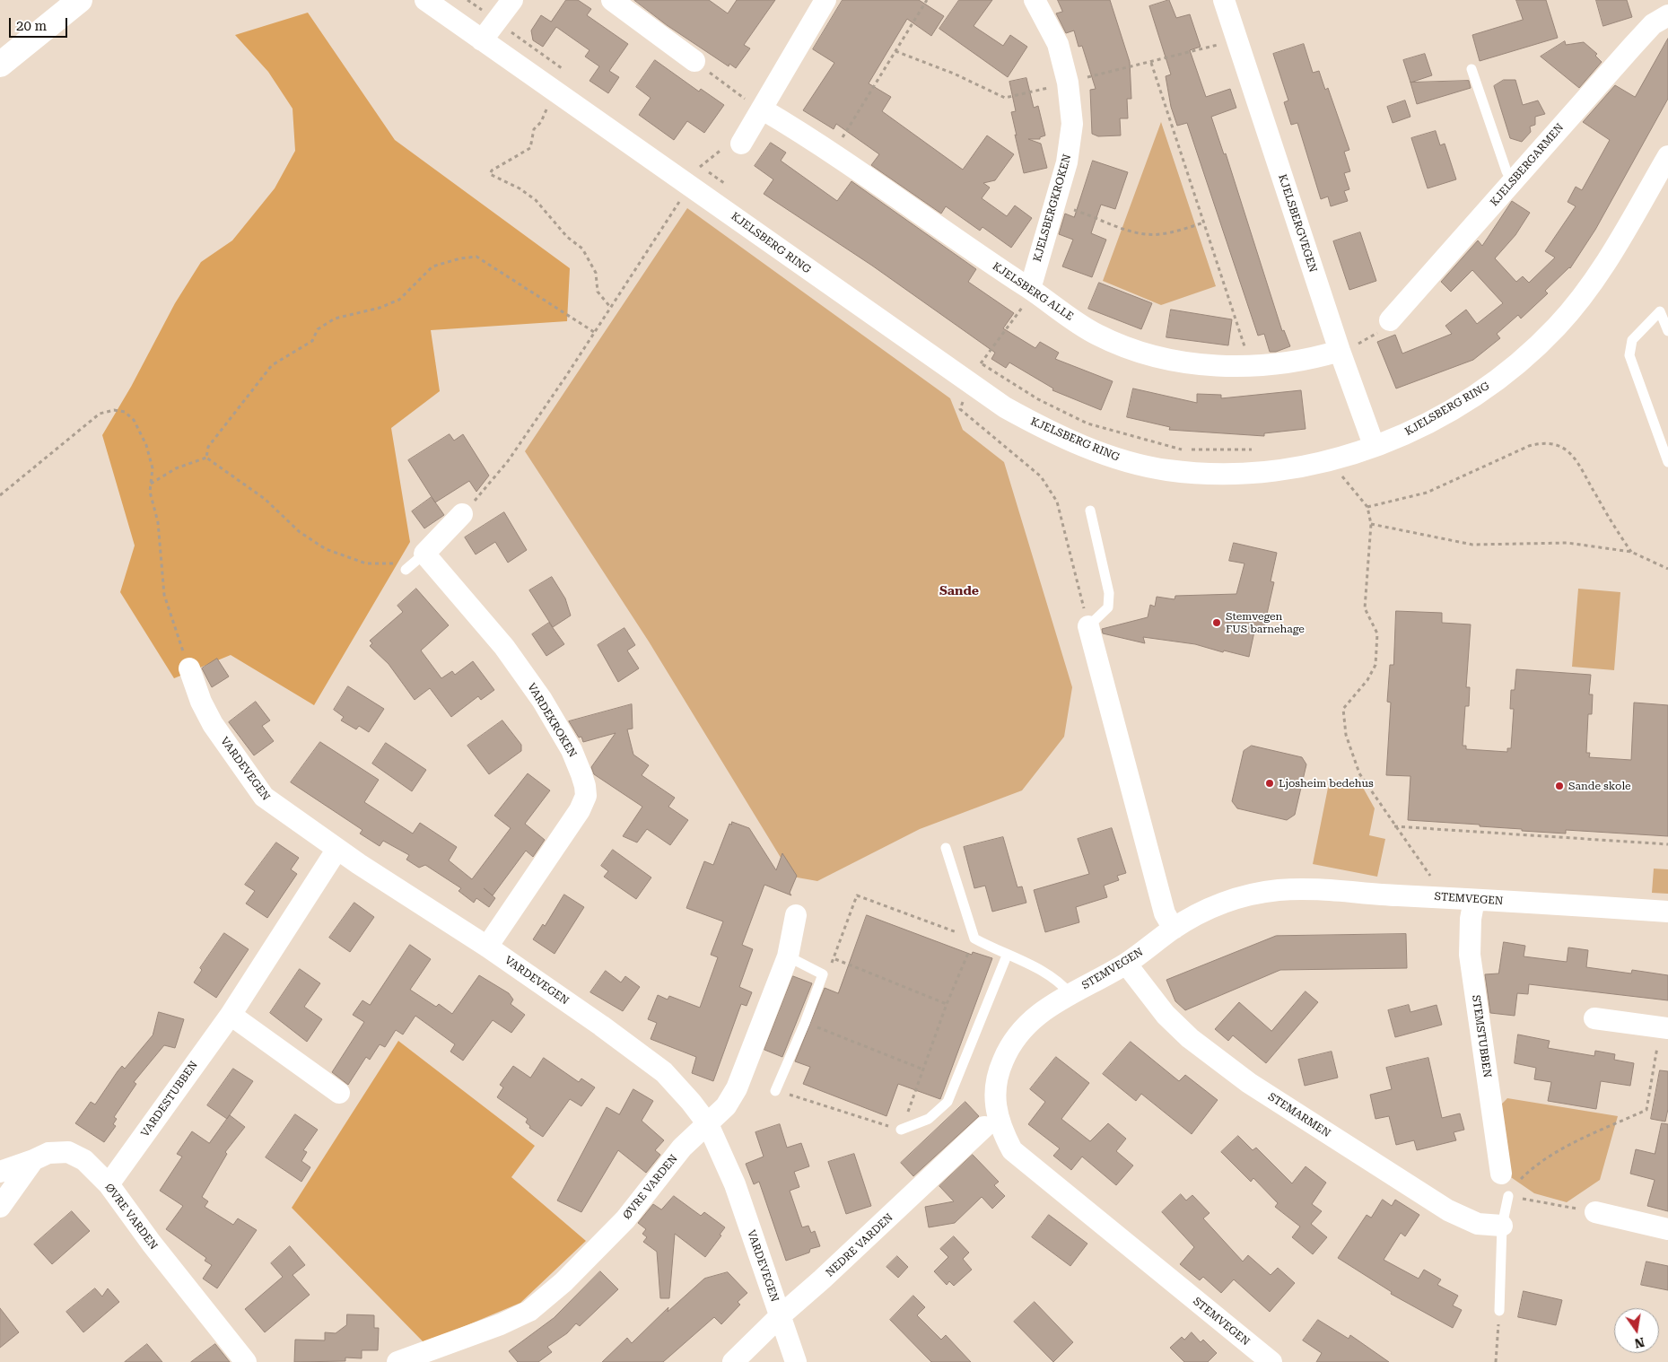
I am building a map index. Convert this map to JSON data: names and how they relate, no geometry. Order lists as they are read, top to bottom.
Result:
{
  "streets": {
    "street": [
      "KJELSBERGARMEN",
      "KJELSBERGKROKEN",
      "KJELSBERGVEGEN",
      "KJELSBERG RING",
      "KJELSBERG ALLE",
      "VARDEKROKEN",
      "VARDEVEGEN",
      "STEMVEGEN",
      "STEMSTUBBEN",
      "VARDESTUBBEN",
      "STEMARMEN",
      "ØVRE VARDEN",
      "NEDRE VARDEN"
    ]
  },
  "crossings": [
    ["KJELSBERGKROKEN", "KJELSBERG ALLE"],
    ["KJELSBERGVEGEN", "KJELSBERG RING"],
    ["KJELSBERGVEGEN", "KJELSBERG ALLE"],
    ["VARDEKROKEN", "VARDEVEGEN"],
    ["VARDEVEGEN", "VARDESTUBBEN"],
    ["VARDEVEGEN", "ØVRE VARDEN"],
    ["VARDEVEGEN", "NEDRE VARDEN"],
    ["STEMVEGEN", "STEMSTUBBEN"],
    ["STEMVEGEN", "STEMARMEN"],
    ["VARDESTUBBEN", "ØVRE VARDEN"]
  ],
  "districts": ["Sande"],
  "places": ["Stemvegen FUS barnehage", "Ljosheim bedehus", "Sande skole"],
  "scale_bar": "20 m",
  "north": "bottom"
}
